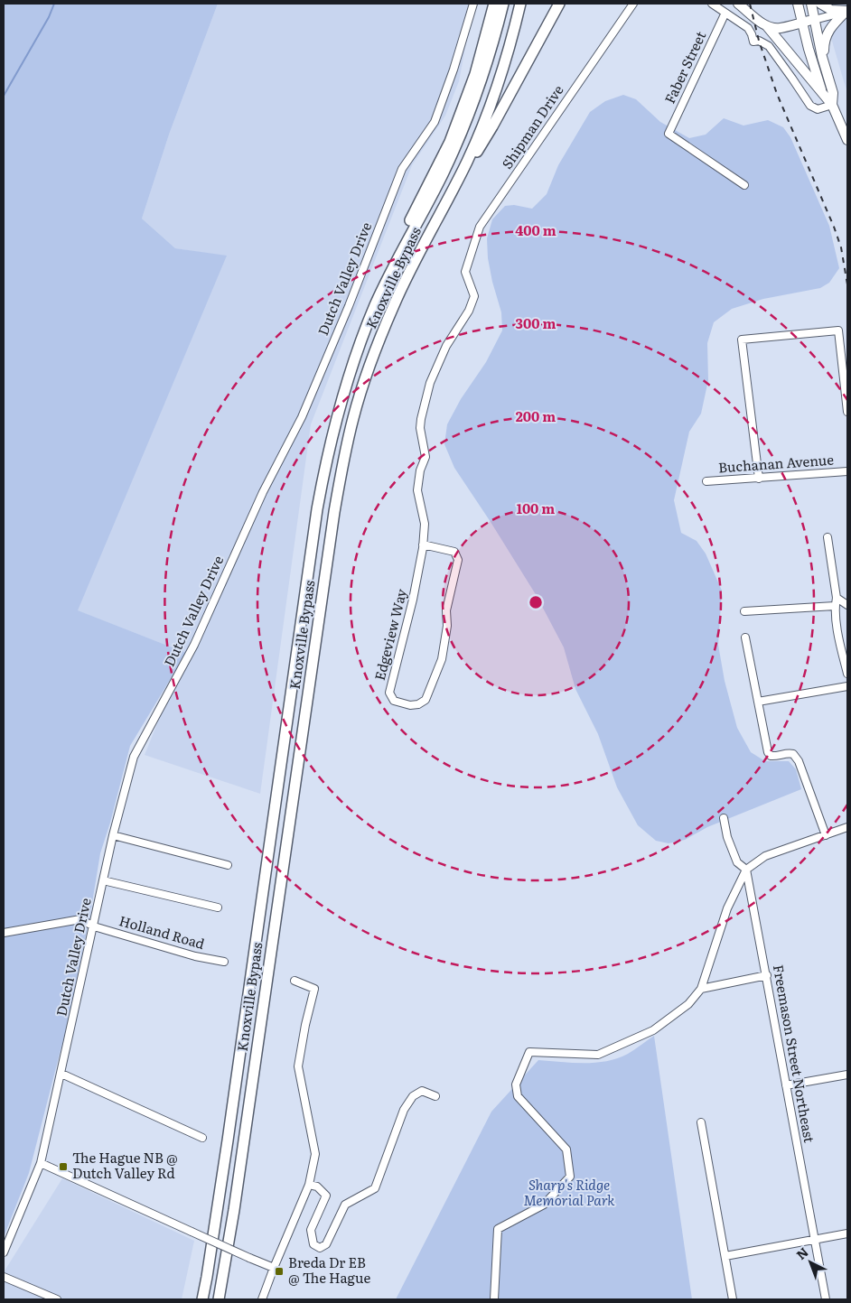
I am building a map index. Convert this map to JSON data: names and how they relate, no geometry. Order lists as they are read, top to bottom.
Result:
{
  "streets": {
    "highway": ["Knoxville Bypass"],
    "street": [
      "Faber Street",
      "Shipman Drive",
      "Dutch Valley Drive",
      "Buchanan Avenue",
      "Edgeview Way",
      "Holland Road",
      "Freemason Street Northeast"
    ]
  },
  "crossings": [
    ["Shipman Drive", "Edgeview Way"],
    ["Dutch Valley Drive", "Holland Road"]
  ],
  "parks": ["Sharp's Ridge Memorial Park"],
  "places": {
    "transit": ["The Hague NB @ Dutch Valley Rd", "Breda Dr EB @ The Hague"]
  },
  "north": "top left",
  "rings": [
    "400 m",
    "300 m",
    "200 m",
    "100 m"
  ]
}
